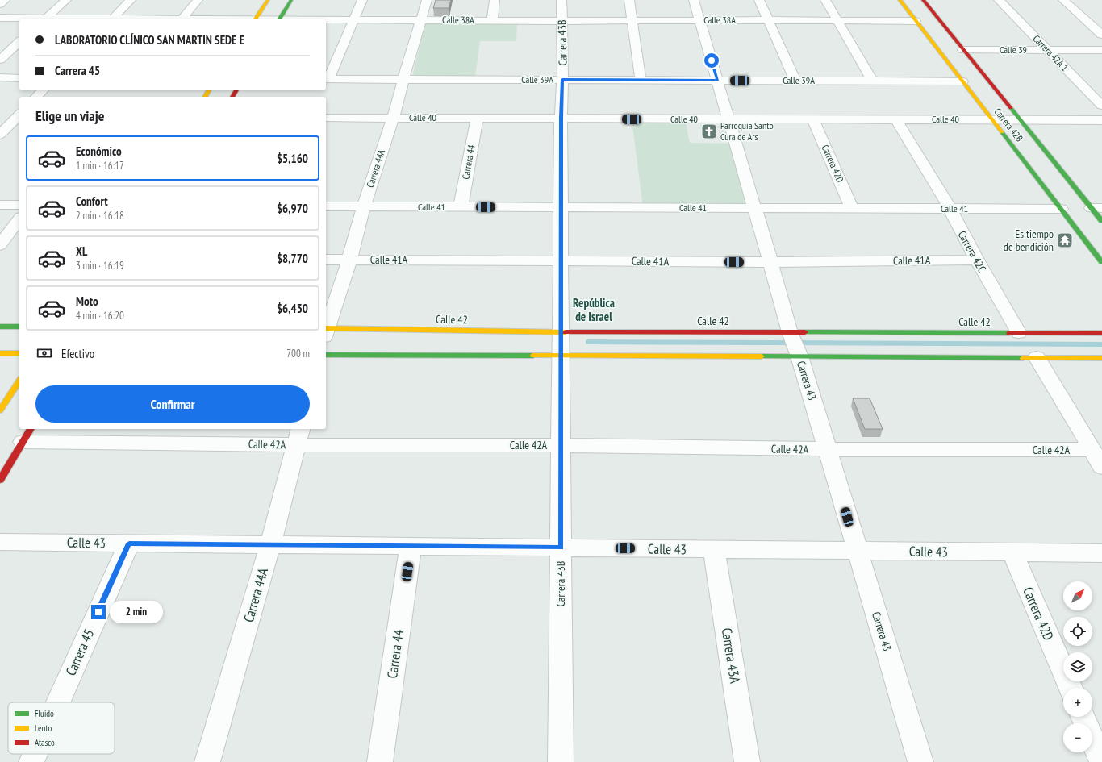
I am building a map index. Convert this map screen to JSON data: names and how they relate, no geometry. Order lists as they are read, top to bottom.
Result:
{
  "streets": {
    "street": [
      "Calle 38A",
      "Carrera 43B",
      "Calle 39",
      "Carrera 42A 1",
      "Calle 39A",
      "Calle 40",
      "Carrera 42B",
      "Carrera 44",
      "Carrera 42D",
      "Carrera 44A",
      "Calle 41",
      "Carrera 42C",
      "Calle 41A",
      "Calle 42",
      "Carrera 43",
      "Calle 42A",
      "Calle 43",
      "Carrera 45",
      "Carrera 43A"
    ]
  },
  "crossings": [
    ["Calle 38A", "Carrera 43B"],
    ["Calle 38A", "Carrera 42B"],
    ["Calle 38A", "Carrera 44A"],
    ["Calle 38A", "Carrera 43"],
    ["Carrera 43B", "Calle 39A"],
    ["Carrera 43B", "Calle 40"],
    ["Carrera 43B", "Calle 41"],
    ["Carrera 43B", "Calle 41A"],
    ["Carrera 43B", "Calle 42"],
    ["Carrera 43B", "Calle 42A"],
    ["Carrera 43B", "Calle 43"],
    ["Calle 39", "Carrera 42A 1"],
    ["Calle 39", "Carrera 42B"],
    ["Calle 39A", "Carrera 42B"],
    ["Calle 39A", "Carrera 44A"],
    ["Calle 39A", "Carrera 43"],
    ["Calle 40", "Carrera 42B"],
    ["Calle 40", "Carrera 44"],
    ["Calle 40", "Carrera 42D"],
    ["Calle 40", "Carrera 44A"],
    ["Calle 40", "Carrera 42C"],
    ["Calle 40", "Carrera 43"],
    ["Carrera 42B", "Calle 41"],
    ["Carrera 44", "Calle 41"],
    ["Carrera 44", "Calle 43"],
    ["Carrera 42D", "Calle 41"],
    ["Carrera 42D", "Calle 43"],
    ["Carrera 44A", "Calle 41"],
    ["Carrera 44A", "Calle 41A"],
    ["Carrera 44A", "Calle 42A"],
    ["Carrera 44A", "Calle 43"],
    ["Calle 41", "Carrera 42C"],
    ["Calle 41", "Carrera 43"],
    ["Carrera 42C", "Calle 41A"],
    ["Carrera 42C", "Calle 42"],
    ["Calle 41A", "Carrera 43"],
    ["Calle 42", "Carrera 43"],
    ["Carrera 43", "Calle 42A"],
    ["Carrera 43", "Calle 43"],
    ["Calle 43", "Carrera 45"],
    ["Calle 43", "Carrera 43A"]
  ],
  "districts": ["República de Israel"],
  "places": {
    "church": ["Parroquia Santo Cura de Ars"],
    "temple": ["Es tiempo de bendición"]
  },
  "legend": ["Fluido", "Lento", "Atasco"],
  "north": "top right",
  "page": {
    "banner": ["LABORATORIO CLÍNICO SAN MARTIN SEDE E", "Carrera 45"],
    "heading": "Elige un viaje",
    "list": [
      {
        "name": "Económico",
        "note": "1 min · 16:17",
        "value": "$5,160"
      },
      {
        "name": "Confort",
        "note": "2 min · 16:18",
        "value": "$6,970"
      },
      {
        "name": "XL",
        "note": "3 min · 16:19",
        "value": "$8,770"
      },
      {
        "name": "Moto",
        "note": "4 min · 16:20",
        "value": "$6,430"
      }
    ],
    "pay": ["Efectivo", "700 m"],
    "buttons": "Confirmar",
    "map_buttons": ["+", "−"],
    "bubble": "2 min"
  }
}
